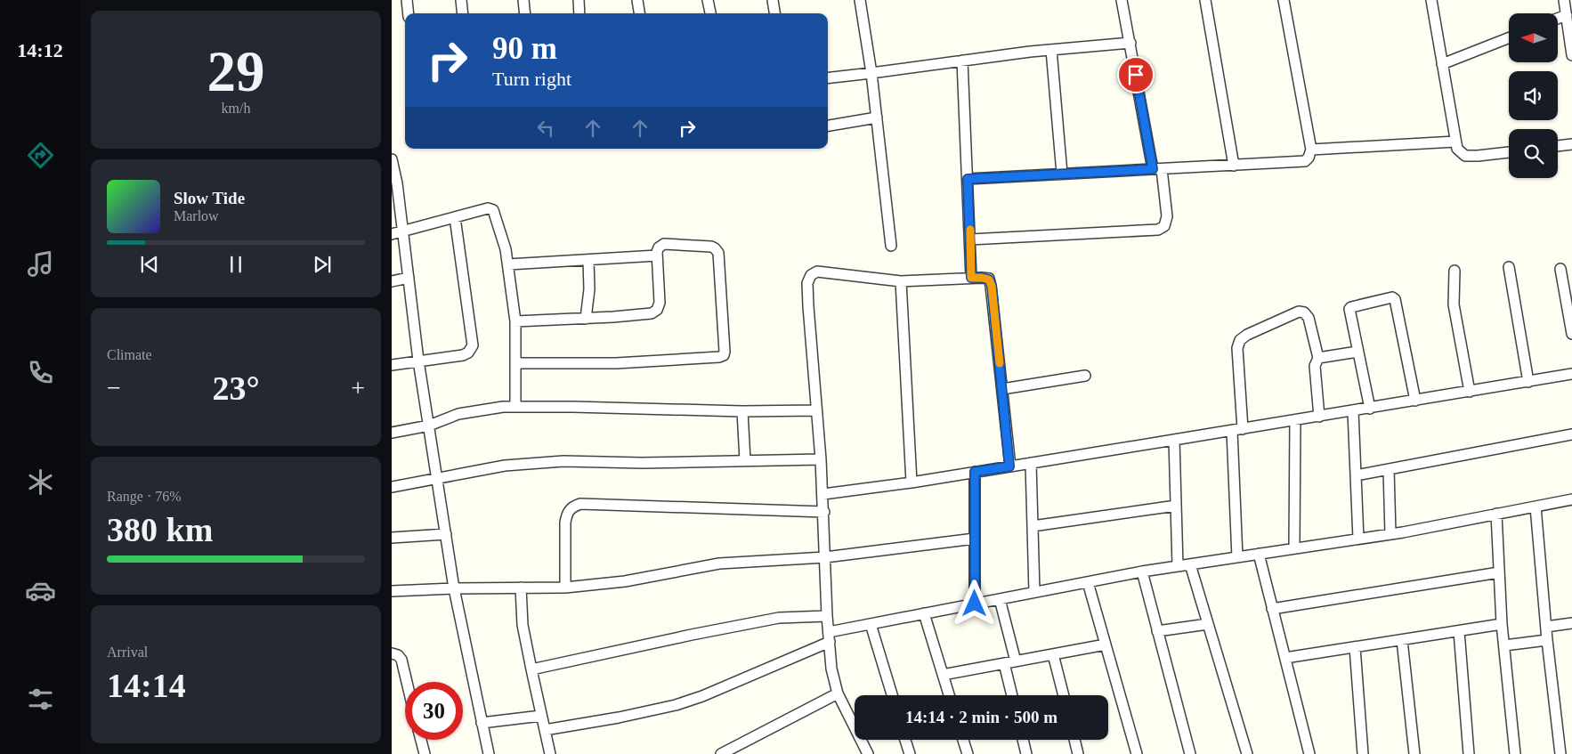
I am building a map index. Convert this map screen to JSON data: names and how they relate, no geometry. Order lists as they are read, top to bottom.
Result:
{
  "north": "left",
  "page": {
    "tabs": "14:12",
    "tile": [
      ["29", "km/h"],
      "Climate",
      ["Range · 76%", "380 km"],
      ["Arrival", "14:14"]
    ],
    "turn": ["90 m", "Turn right"],
    "song": ["Slow Tide", "Marlow"],
    "heat": ["−", "23°", "+"],
    "limit": "30",
    "trip": "14:14 · 2 min · 500 m"
  }
}
